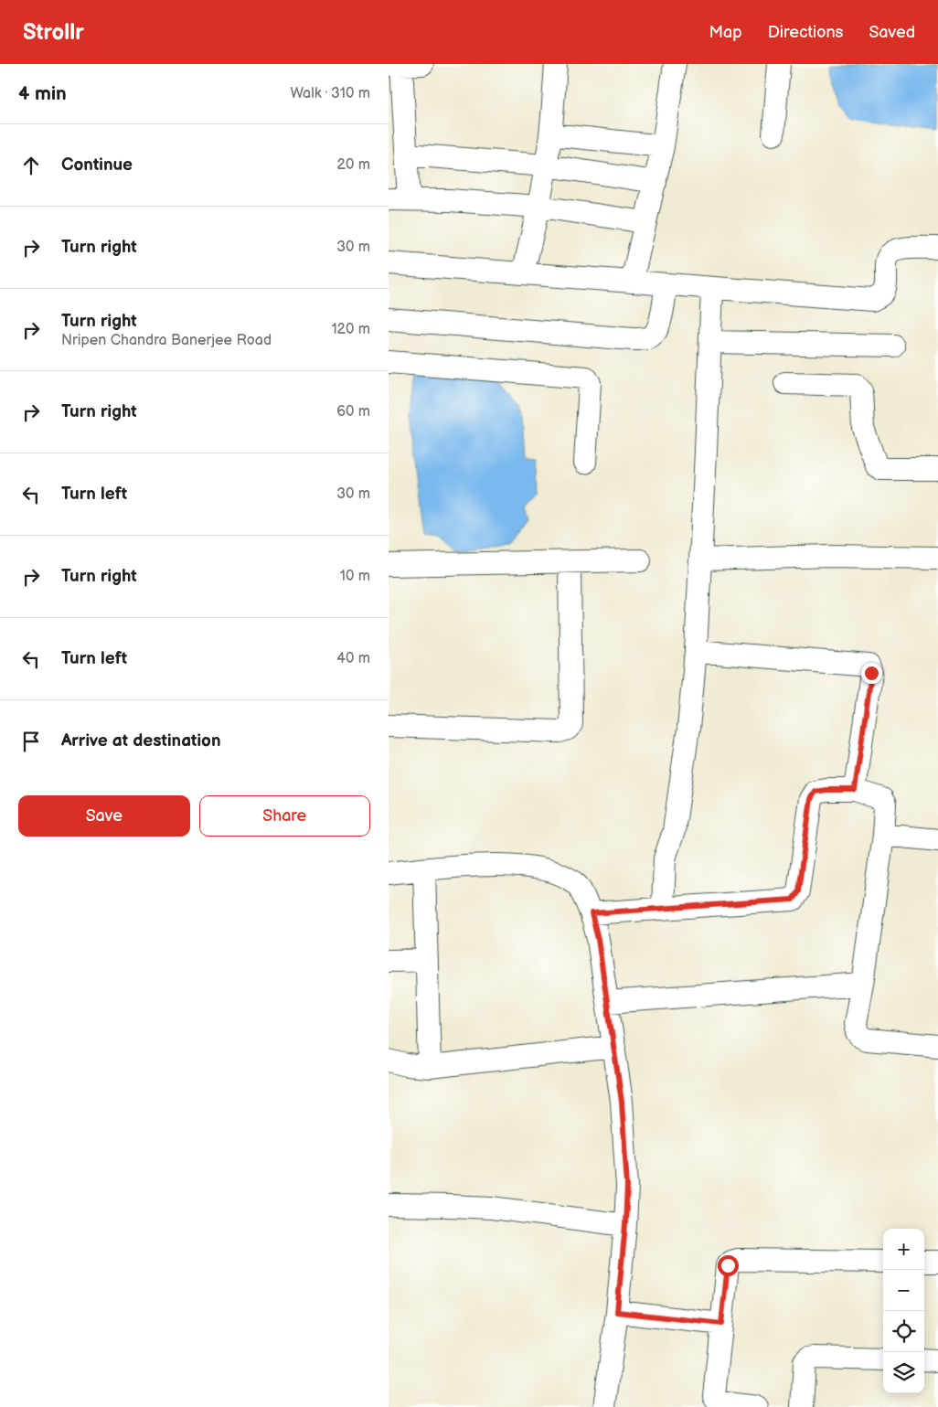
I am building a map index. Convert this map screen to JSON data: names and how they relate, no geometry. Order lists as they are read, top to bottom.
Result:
{
  "page": {
    "header": "Strollr",
    "nav": ["Map", "Directions", "Saved"],
    "heading": ["4 min", "Walk · 310 m"],
    "list": [
      ["Continue", "20 m"],
      ["Turn right", "30 m"],
      ["Turn right", "Nripen Chandra Banerjee Road", "120 m"],
      ["Turn right", "60 m"],
      ["Turn left", "30 m"],
      ["Turn right", "10 m"],
      ["Turn left", "40 m"],
      "Arrive at destination"
    ],
    "buttons": ["Save", "Share"],
    "map_buttons": ["+", "−"]
  }
}
